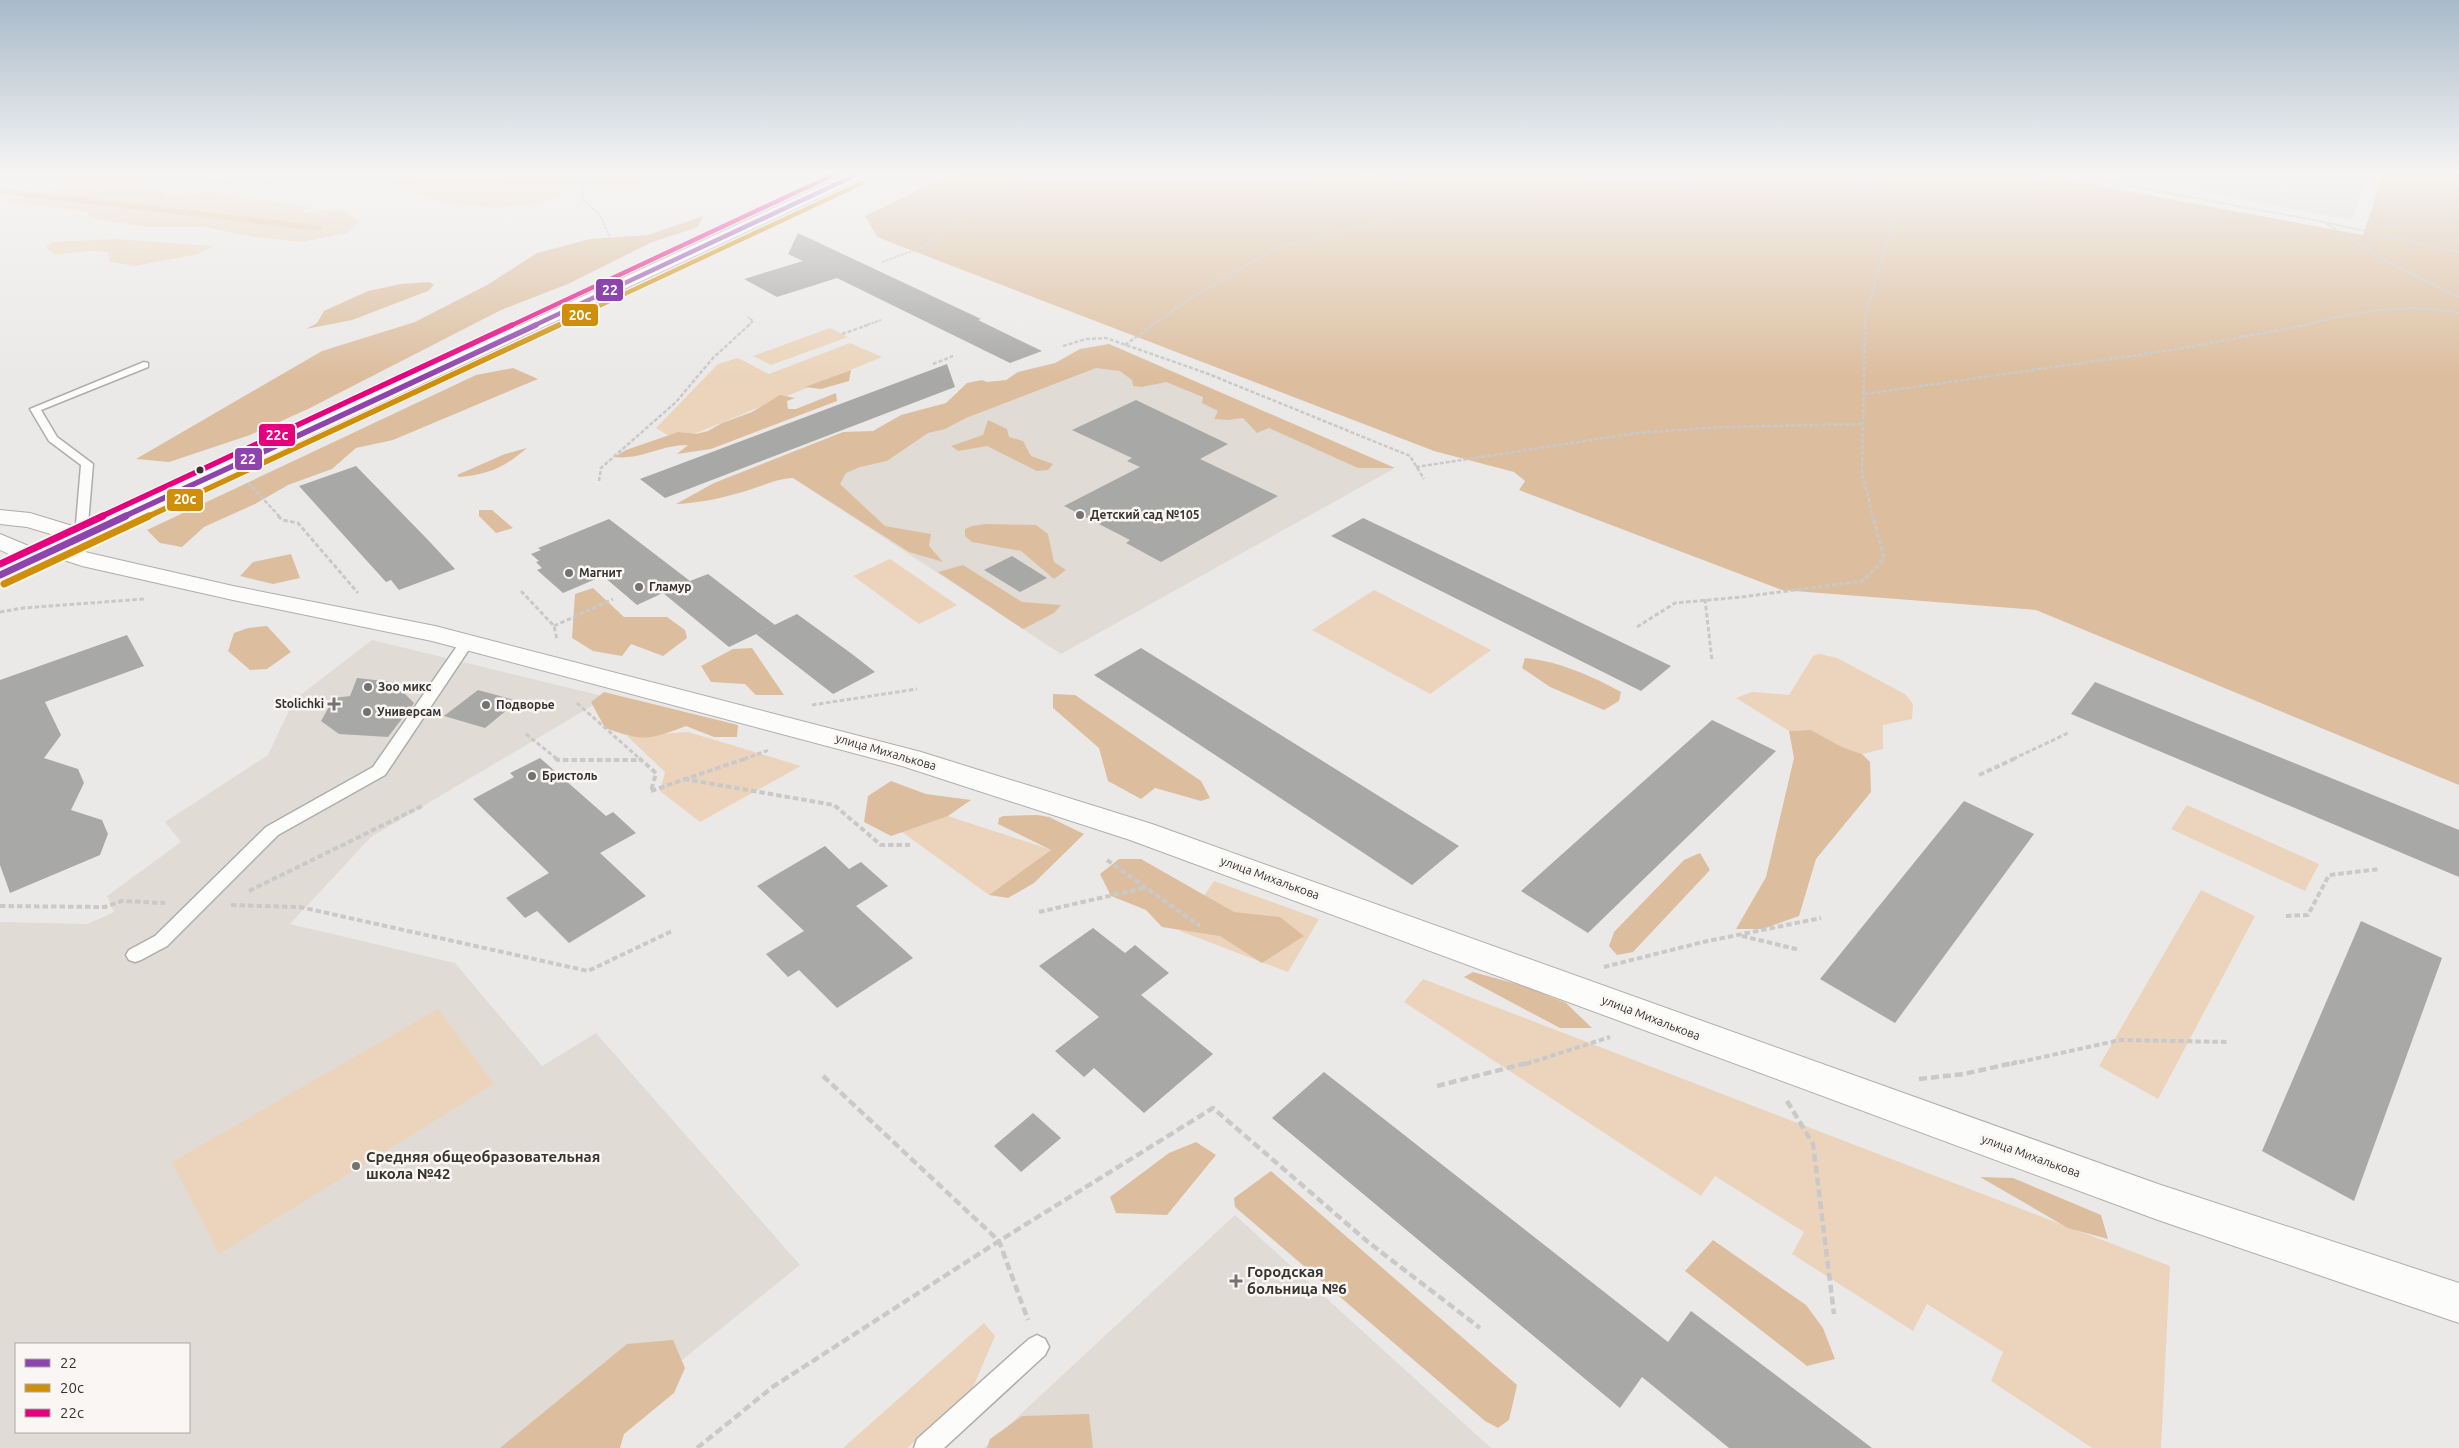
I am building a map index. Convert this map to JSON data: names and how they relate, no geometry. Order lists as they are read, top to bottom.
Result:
{
  "streets": {
    "street": ["улица Михалькова"]
  },
  "places": {
    "other": [
      "Детский сад №105",
      "Магнит",
      "Гламур",
      "Зоо микс",
      "Подворье",
      "Универсам",
      "Бристоль",
      "Средняя общеобразовательная школа №42"
    ],
    "health": ["Stolichki", "Городская больница №6"]
  },
  "lines": ["transit line 22", "transit line 20с", "transit line 22c"],
  "legend": ["22", "20с", "22c"]
}
